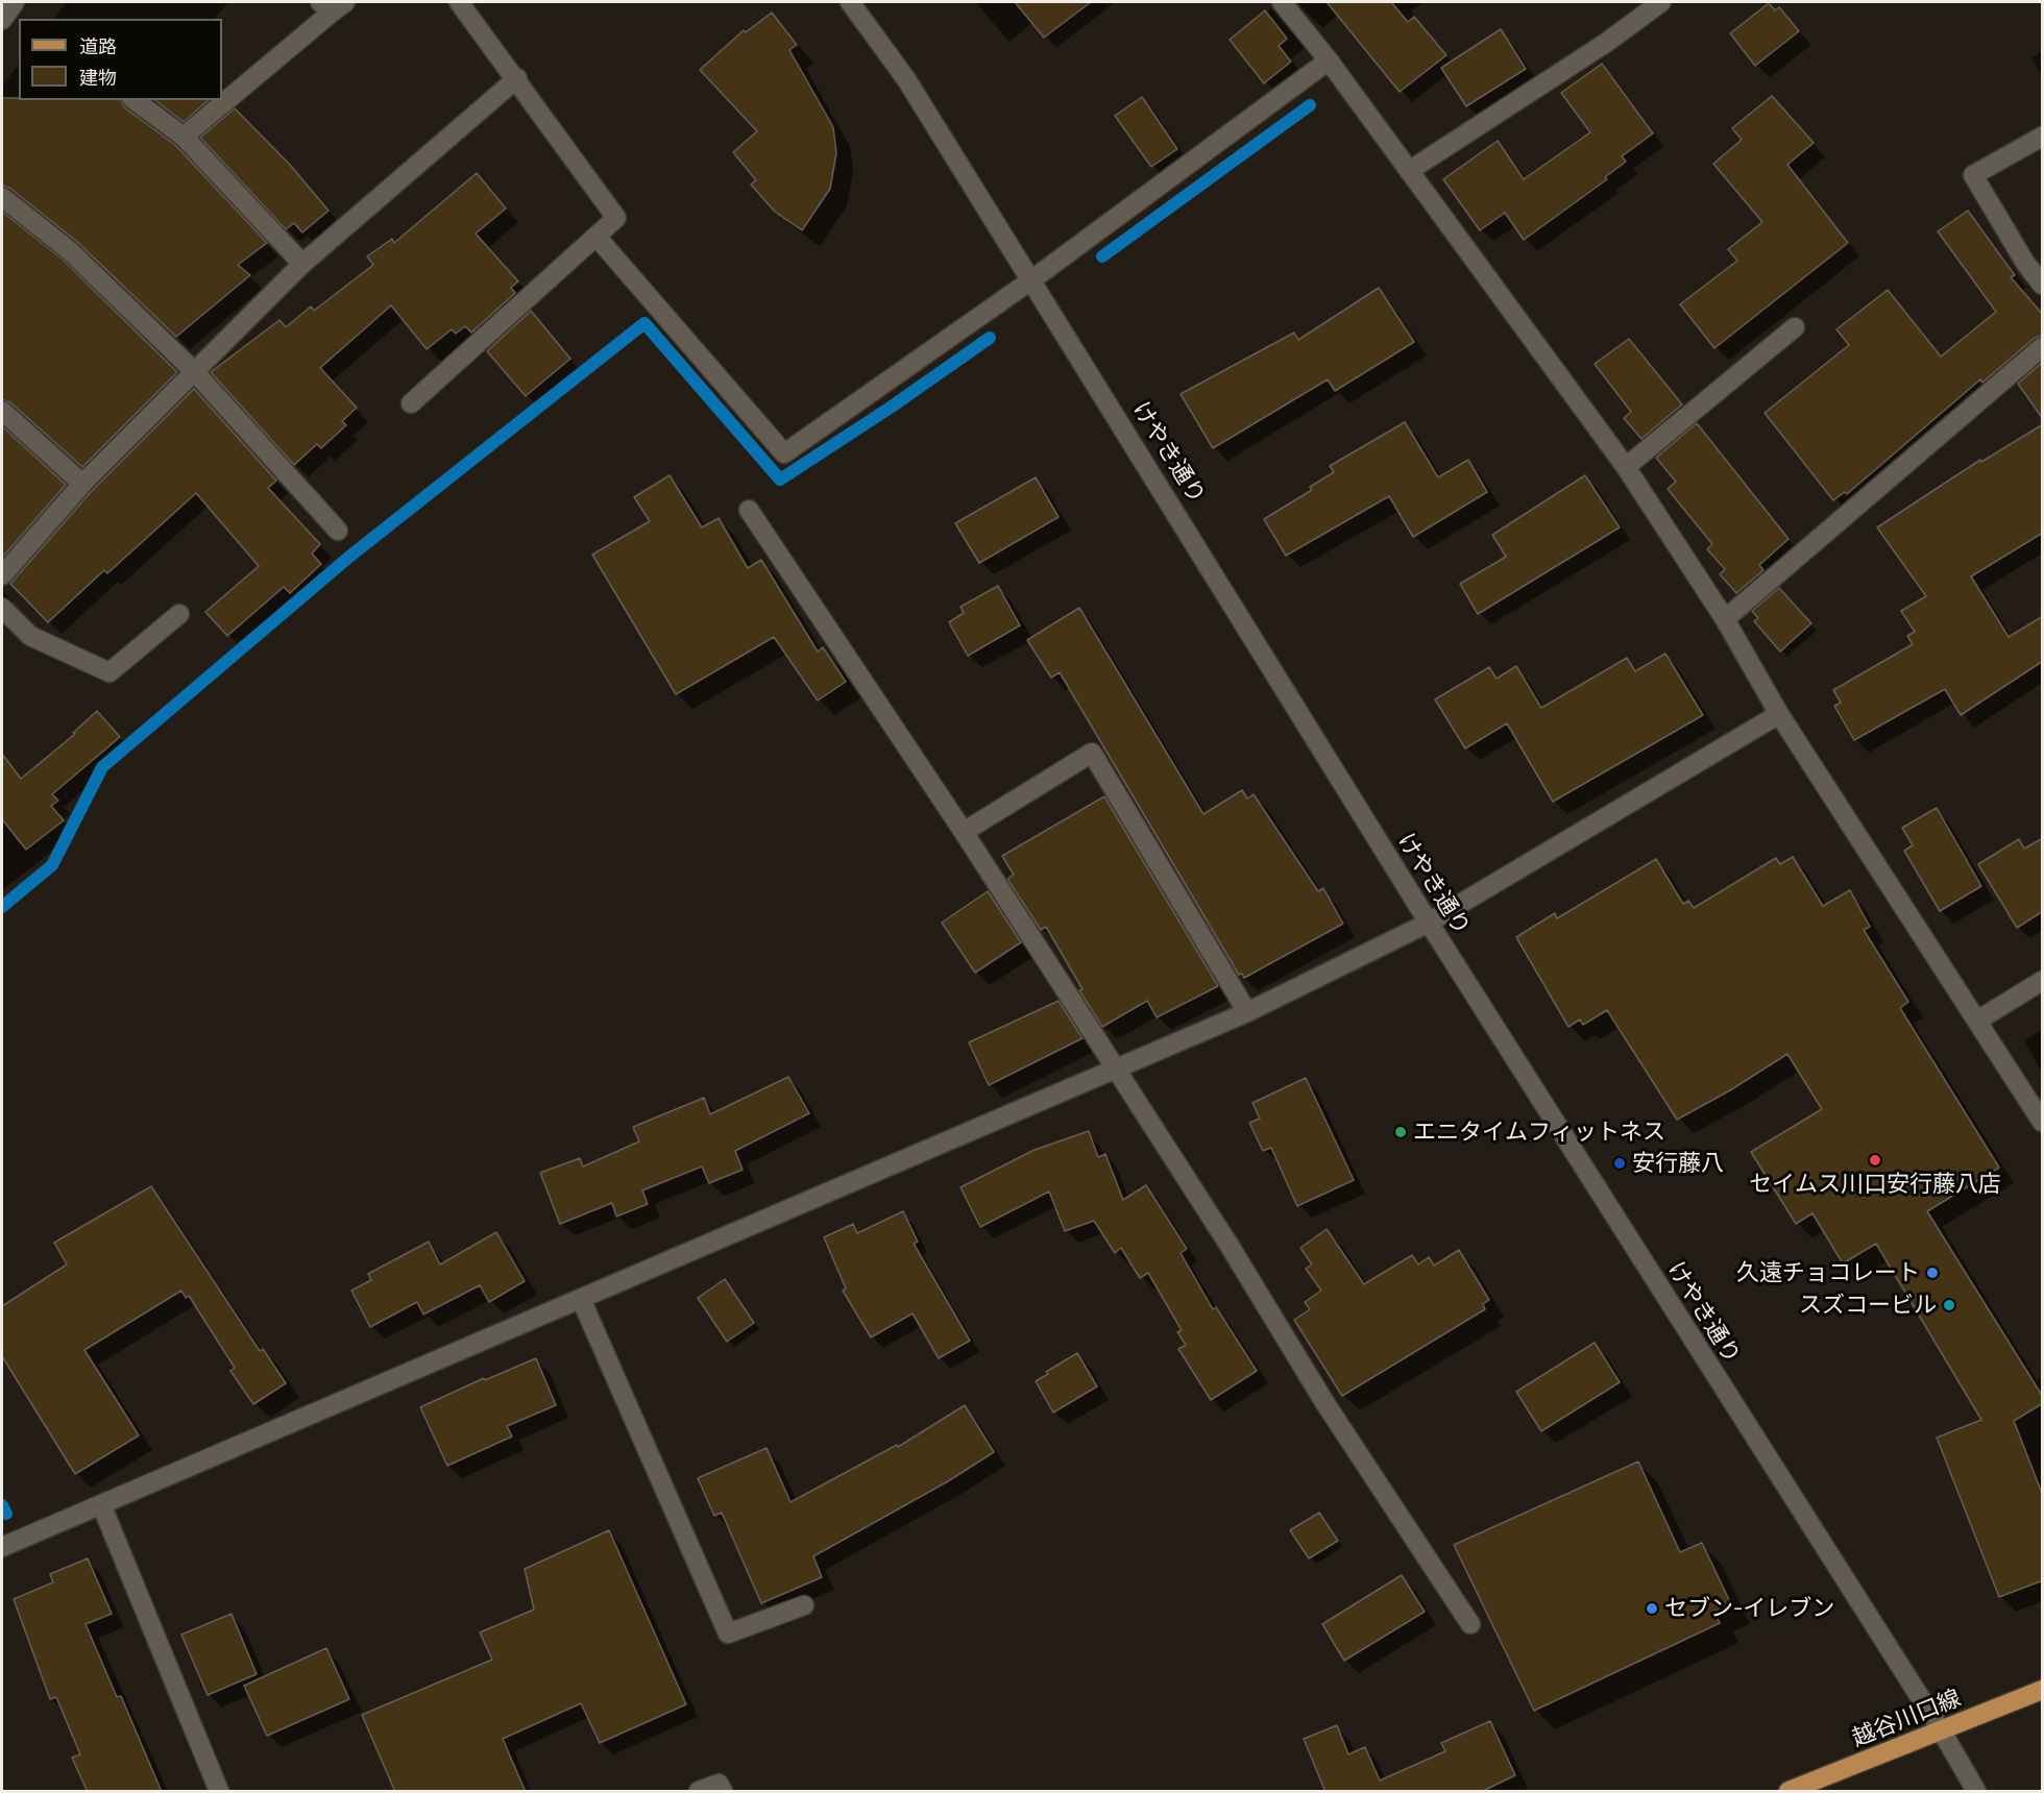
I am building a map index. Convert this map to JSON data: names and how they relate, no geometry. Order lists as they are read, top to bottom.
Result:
{
  "streets": {
    "main road": ["越谷川口線"],
    "street": ["けやき通り"]
  },
  "crossings": [
    ["けやき通り", "越谷川口線"]
  ],
  "places": [
    "エニタイムフィットネス",
    "セイムス川口安行藤八店",
    "安行藤八",
    "久遠チョコレート",
    "スズコービル",
    "セブン-イレブン"
  ],
  "legend": ["道路", "建物"]
}
